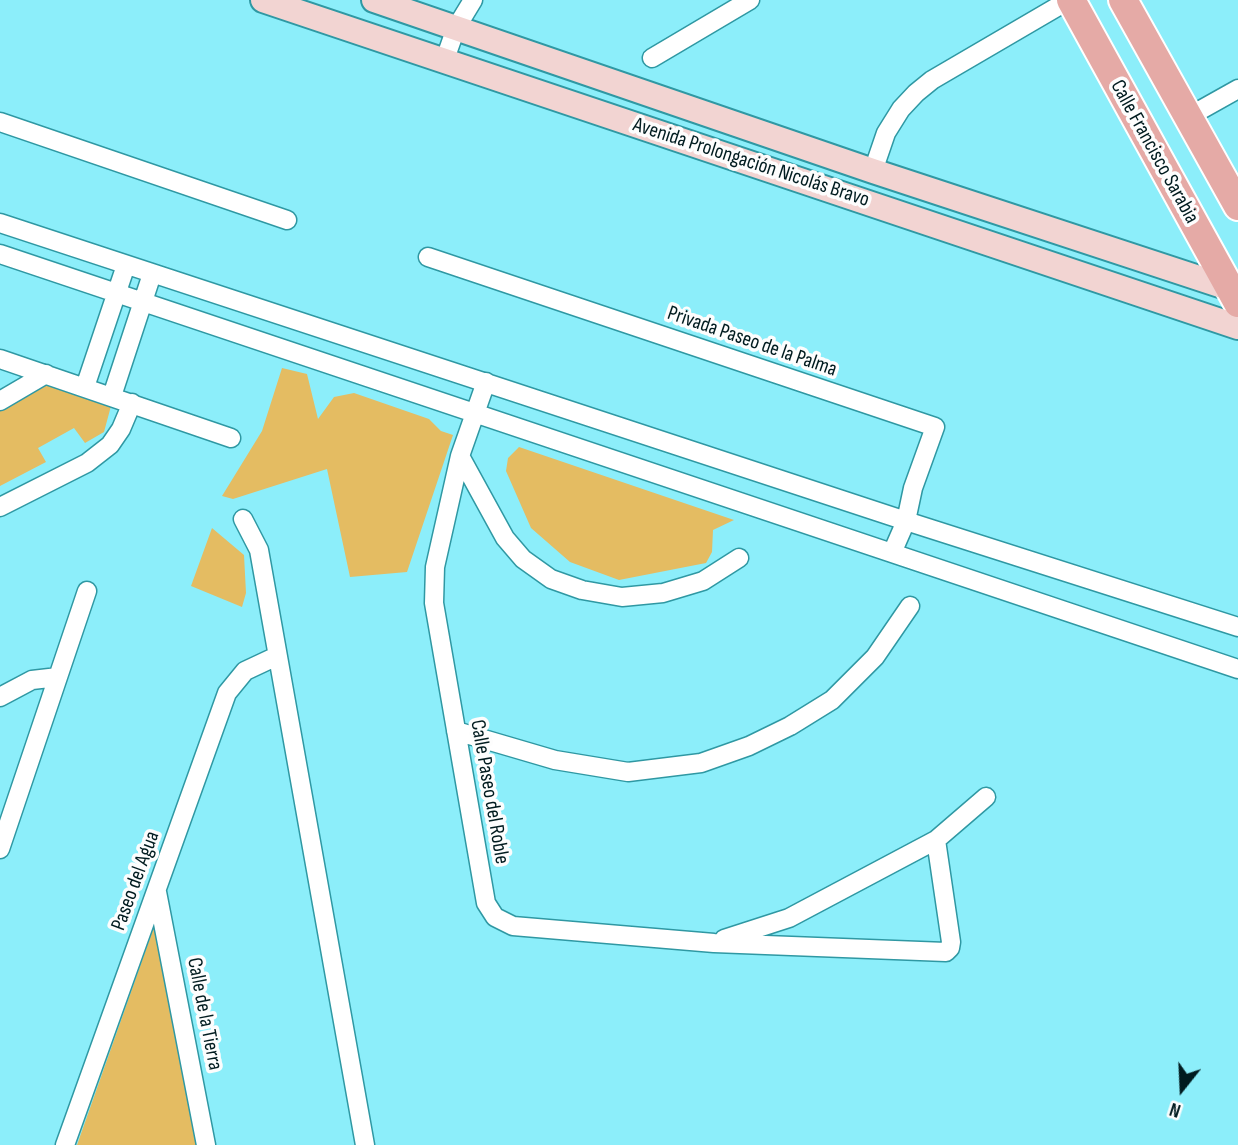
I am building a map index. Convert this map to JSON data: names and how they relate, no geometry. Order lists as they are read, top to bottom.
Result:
{
  "streets": {
    "main road": ["Calle Francisco Sarabia", "Avenida Prolongación Nicolás Bravo"],
    "street": [
      "Privada Paseo de la Palma",
      "Calle Paseo del Roble",
      "Paseo del Agua",
      "Calle de la Tierra"
    ]
  },
  "crossings": [
    ["Calle Francisco Sarabia", "Avenida Prolongación Nicolás Bravo"],
    ["Paseo del Agua", "Calle de la Tierra"]
  ],
  "north": "bottom"
}
